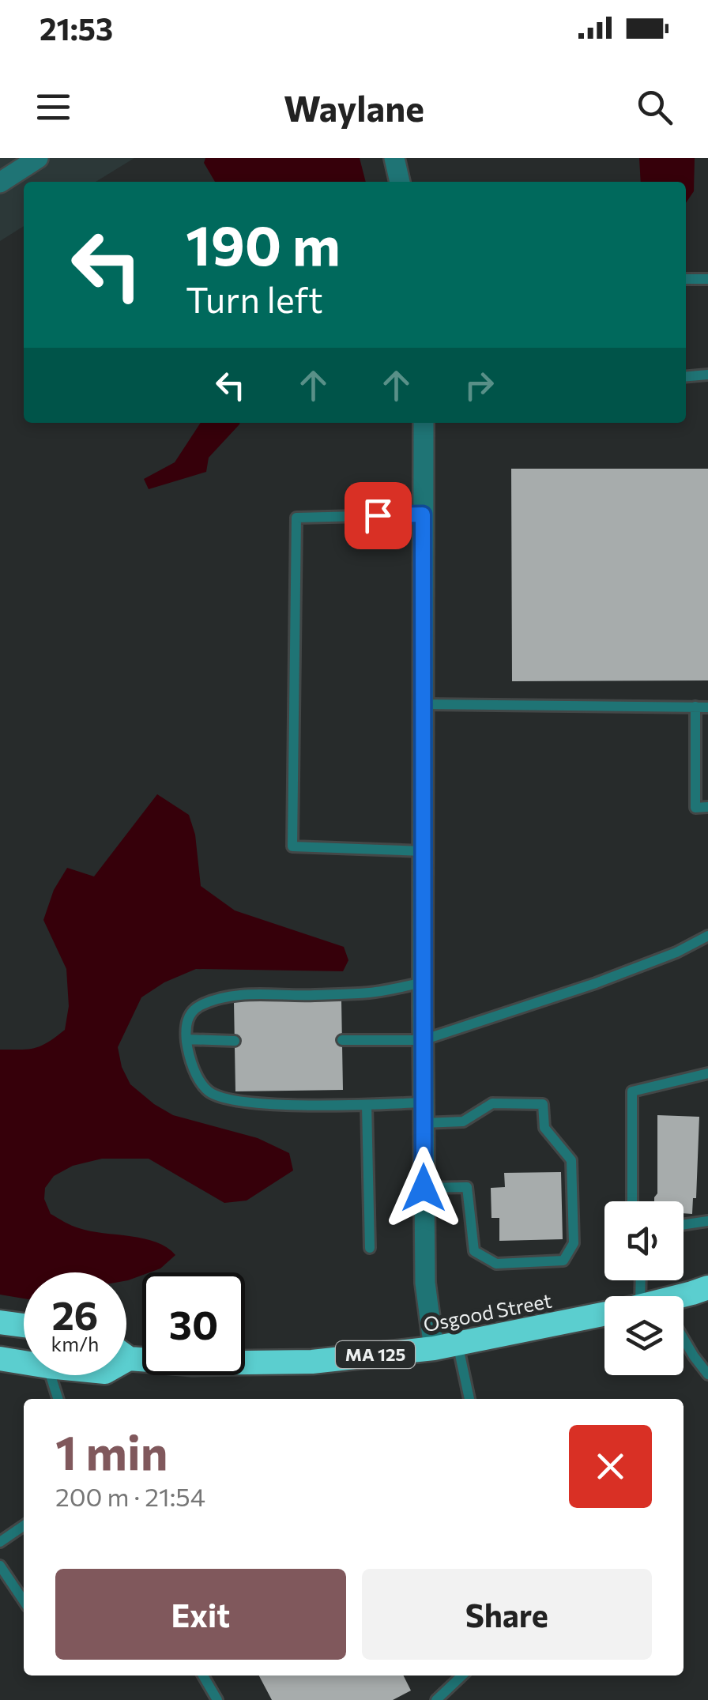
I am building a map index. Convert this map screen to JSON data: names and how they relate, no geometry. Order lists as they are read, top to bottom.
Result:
{
  "streets": {
    "highway": ["Osgood Street", "MA 125"]
  },
  "page": {
    "status": "21:53",
    "header": "Waylane",
    "turn": ["190 m", "Turn left"],
    "speed": "26 km/h",
    "limit": "30",
    "heading": ["1 min", "200 m · 21:54"],
    "buttons": ["Exit", "Share"]
  }
}
